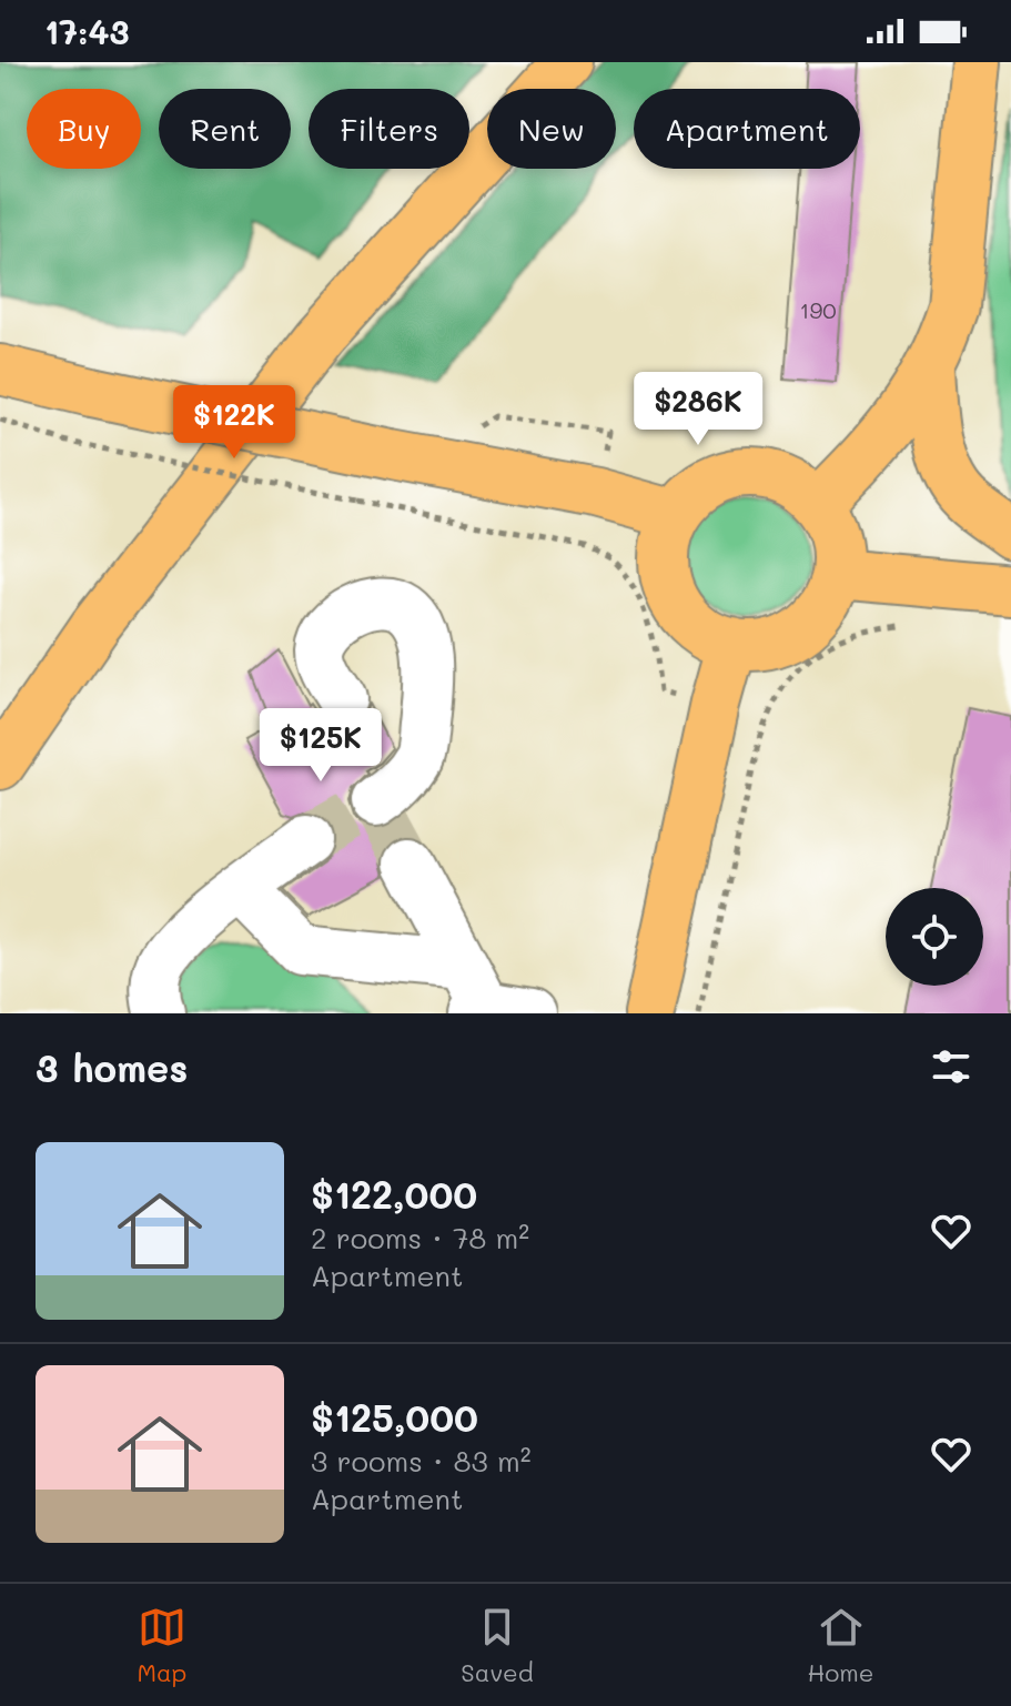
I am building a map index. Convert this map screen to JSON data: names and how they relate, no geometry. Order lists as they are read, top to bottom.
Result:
{
  "house_numbers": ["190"],
  "page": {
    "status": "17:43",
    "chip": [
      "Buy",
      "Rent",
      "Filters",
      "New",
      "Apartment"
    ],
    "price": ["$286K", "$122K", "$125K"],
    "heading": "3 homes",
    "list": [
      {
        "name": "$122,000",
        "note": "2 rooms · 78 m² · Apartment"
      },
      {
        "name": "$125,000",
        "note": "3 rooms · 83 m² · Apartment"
      }
    ],
    "tabs": ["Map", "Saved", "Home"]
  }
}
